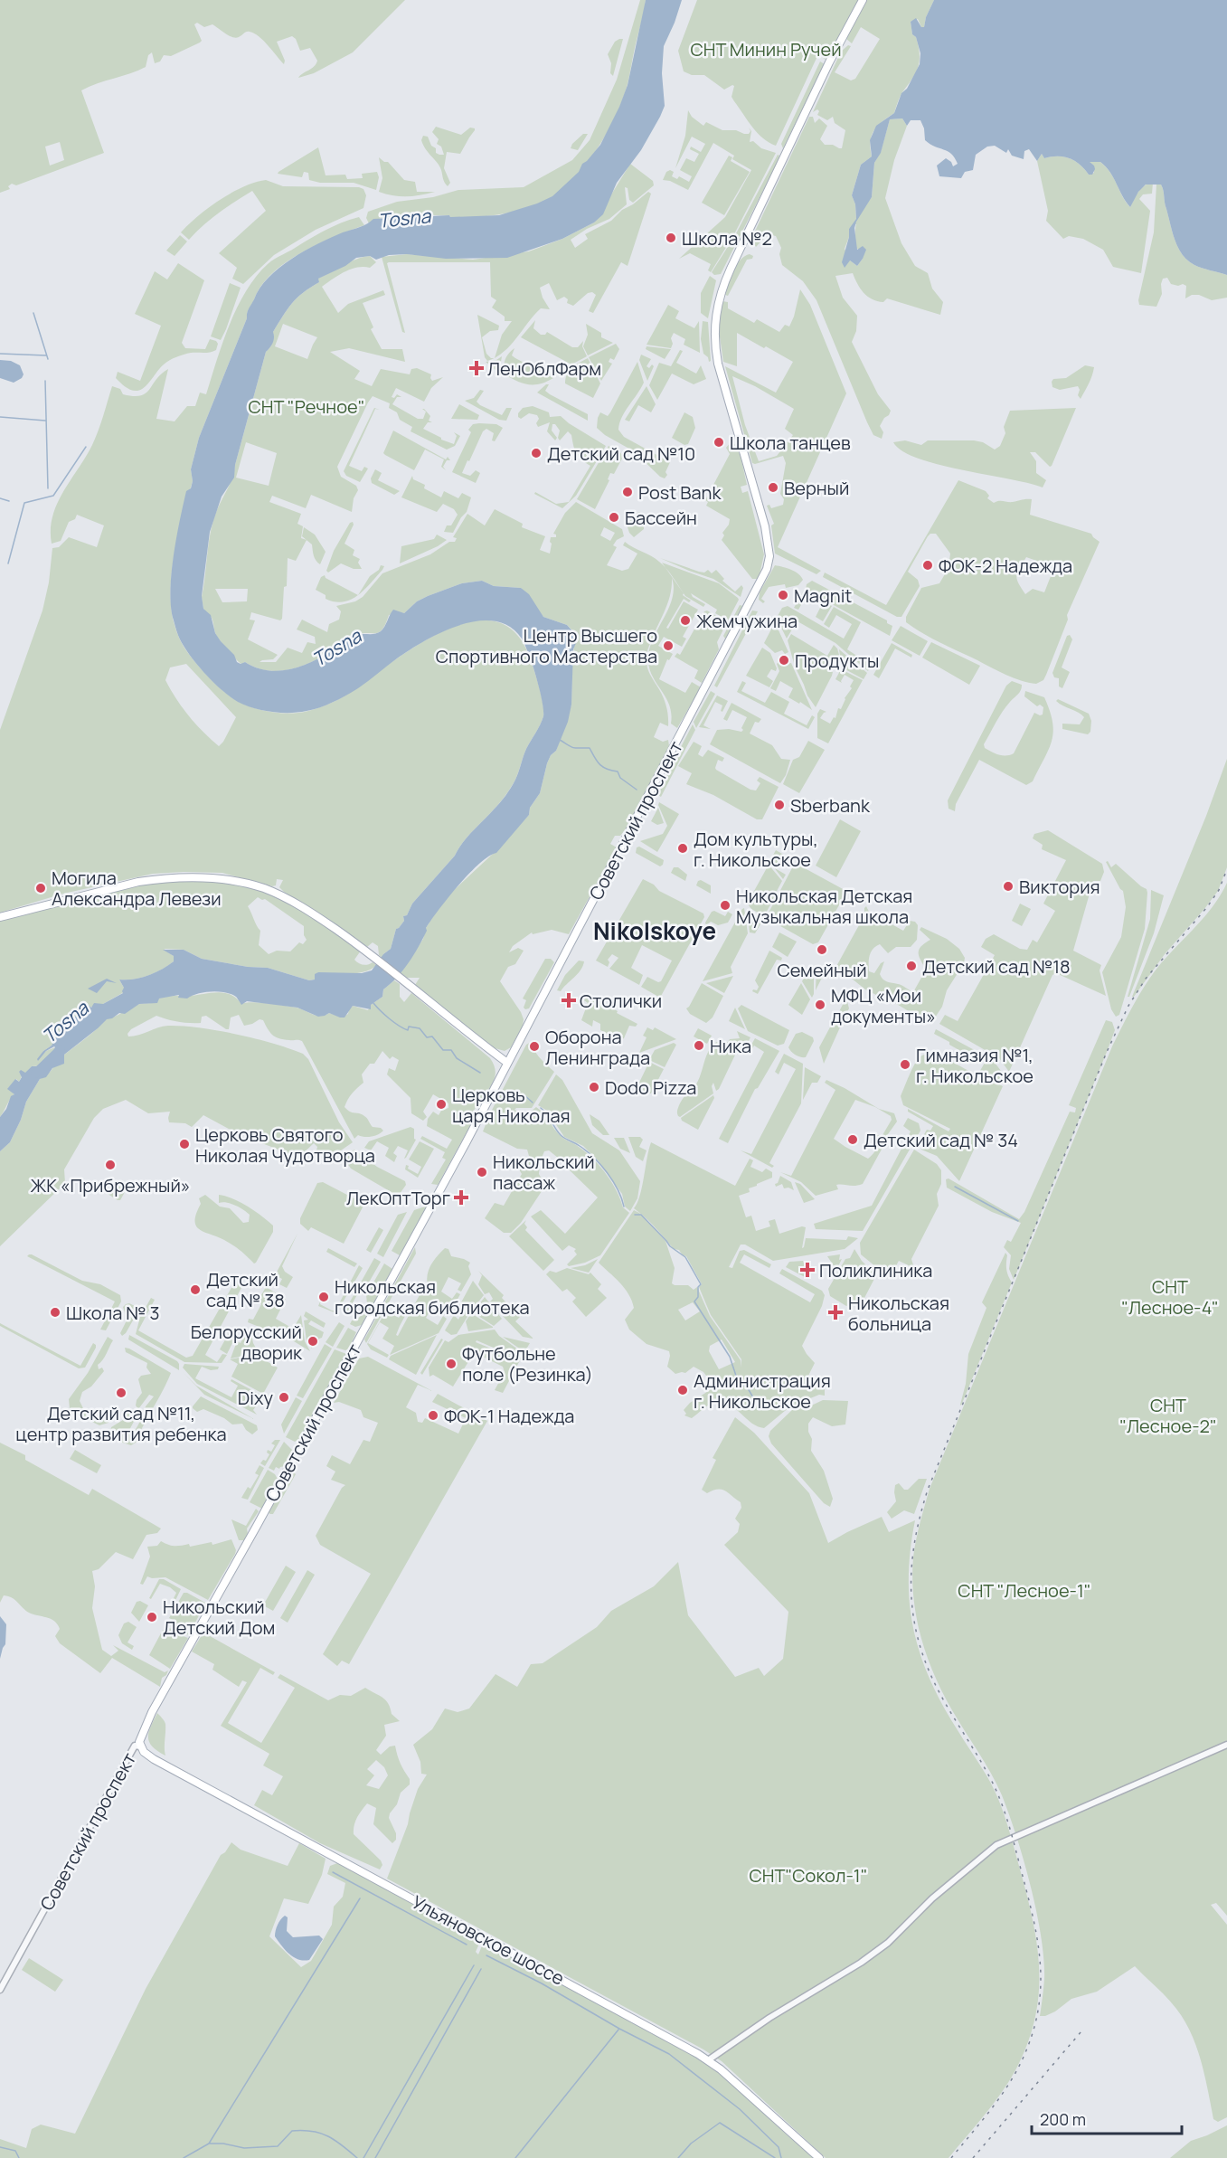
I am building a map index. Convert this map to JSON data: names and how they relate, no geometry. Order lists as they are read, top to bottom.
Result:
{
  "streets": {
    "main road": ["Советский проспект", "Ульяновское шоссе"]
  },
  "crossings": [
    ["Советский проспект", "Ульяновское шоссе"]
  ],
  "districts": ["Nikolskoye"],
  "water": ["Tosna"],
  "parks": [
    "СНТ Минин Ручей",
    "СНТ \"Речное\"",
    "СНТ \"Лесное-4\"",
    "СНТ \"Лесное-2\"",
    "СНТ \"Лесное-1\"",
    "СНТ\"Сокол-1\""
  ],
  "places": {
    "other": [
      "Школа №2",
      "Школа танцев",
      "Детский сад №10",
      "Верный",
      "Post Bank",
      "Бассейн",
      "ФОК-2 Надежда",
      "Magnit",
      "Жемчужина",
      "Центр Высшего Спортивного Мастерства",
      "Продукты",
      "Sberbank",
      "Дом культуры, г. Никольское",
      "Виктория",
      "Могила Александра Левези",
      "Никольская Детская Музыкальная школа",
      "Семейный",
      "Детский сад №18",
      "МФЦ «Мои документы»",
      "Ника",
      "Оборона Ленинграда",
      "Гимназия №1, г. Никольское",
      "Dodo Pizza",
      "Церковь царя Николая",
      "Детский сад № 34",
      "Церковь Святого Николая Чудотворца",
      "ЖК «Прибрежный»",
      "Никольский пассаж",
      "Детский сад № 38",
      "Никольская городская библиотека",
      "Школа № 3",
      "Белорусский дворик",
      "Футбольне поле (Резинка)",
      "Администрация г. Никольское",
      "Детский сад №11, центр развития ребенка",
      "Dixy",
      "ФОК-1 Надежда",
      "Никольский Детский Дом"
    ],
    "health": [
      "ЛенОблФарм",
      "Столички",
      "ЛекОптТорг",
      "Поликлиника",
      "Никольская больница"
    ]
  },
  "scale_bar": "200 m"
}
